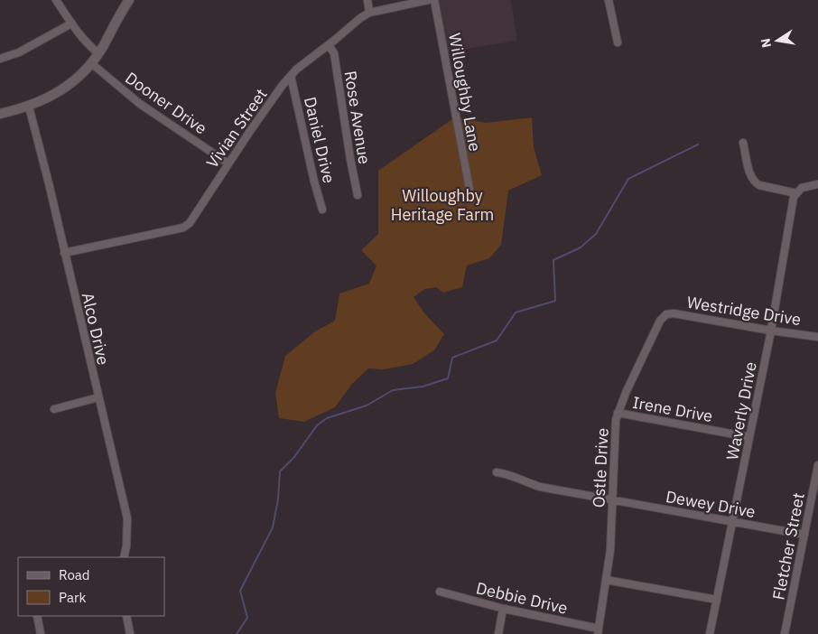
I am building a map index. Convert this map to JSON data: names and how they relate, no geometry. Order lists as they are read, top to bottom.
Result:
{
  "streets": {
    "street": [
      "Willoughby Lane",
      "Dooner Drive",
      "Rose Avenue",
      "Vivian Street",
      "Daniel Drive",
      "Westridge Drive",
      "Alco Drive",
      "Irene Drive",
      "Waverly Drive",
      "Ostle Drive",
      "Dewey Drive",
      "Fletcher Street",
      "Debbie Drive"
    ]
  },
  "crossings": [
    ["Dooner Drive", "Vivian Street"],
    ["Rose Avenue", "Vivian Street"],
    ["Vivian Street", "Daniel Drive"],
    ["Vivian Street", "Alco Drive"],
    ["Westridge Drive", "Waverly Drive"],
    ["Westridge Drive", "Ostle Drive"],
    ["Irene Drive", "Waverly Drive"],
    ["Irene Drive", "Ostle Drive"],
    ["Waverly Drive", "Dewey Drive"],
    ["Ostle Drive", "Dewey Drive"],
    ["Ostle Drive", "Debbie Drive"],
    ["Dewey Drive", "Fletcher Street"]
  ],
  "parks": ["Willoughby Heritage Farm"],
  "legend": ["Road", "Park"],
  "north": "left"
}
